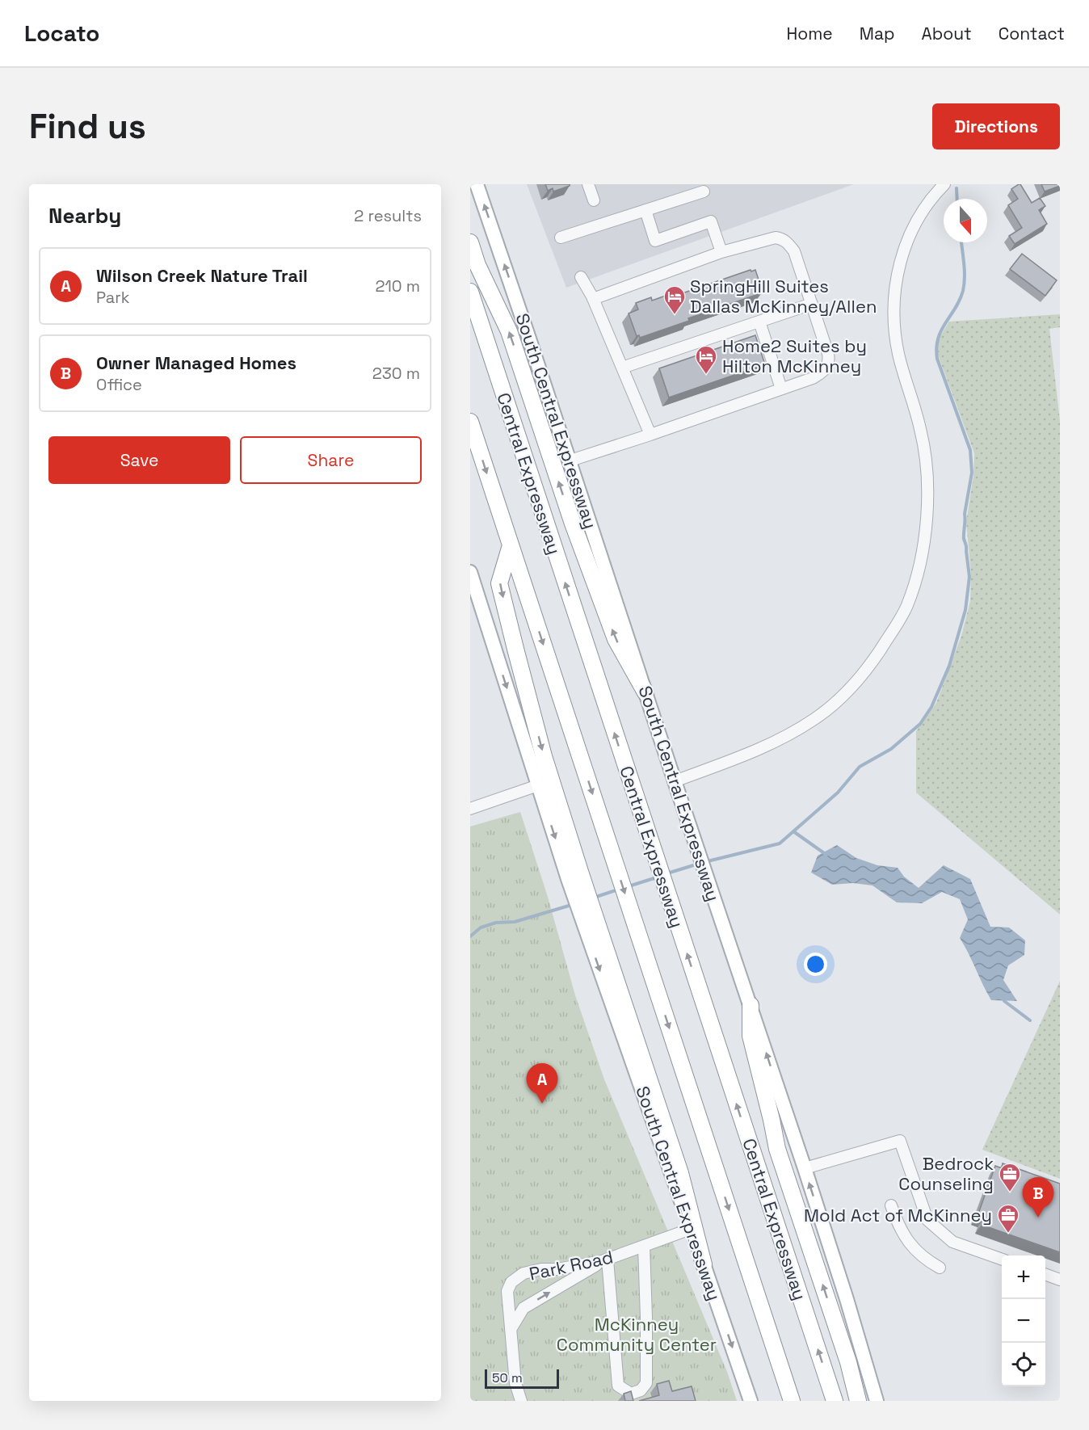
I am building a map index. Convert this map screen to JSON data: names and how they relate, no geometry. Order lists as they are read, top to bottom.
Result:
{
  "streets": {
    "highway": ["Central Expressway"],
    "main road": ["South Central Expressway"],
    "street": ["Park Road"]
  },
  "crossings": [
    ["South Central Expressway", "Park Road"]
  ],
  "parks": ["McKinney Community Center"],
  "places": {
    "hotel": ["SpringHill Suites Dallas McKinney/Allen", "Home2 Suites by Hilton McKinney"],
    "office": ["Bedrock Counseling", "Mold Act of McKinney"]
  },
  "scale_bar": "50 m",
  "north": "bottom",
  "page": {
    "header": "Locato",
    "nav": [
      "Home",
      "Map",
      "About",
      "Contact"
    ],
    "buttons": [
      "Directions",
      ["Save", "Share"]
    ],
    "title": "Find us",
    "heading": ["Nearby", "2 results"],
    "list": [
      {
        "mark": "A",
        "name": "Wilson Creek Nature Trail",
        "note": "Park",
        "value": "210 m"
      },
      {
        "mark": "B",
        "name": "Owner Managed Homes",
        "note": "Office",
        "value": "230 m"
      }
    ],
    "pins": ["A", "B"],
    "map_buttons": ["+", "−"],
    "scale": "50 m"
  }
}
